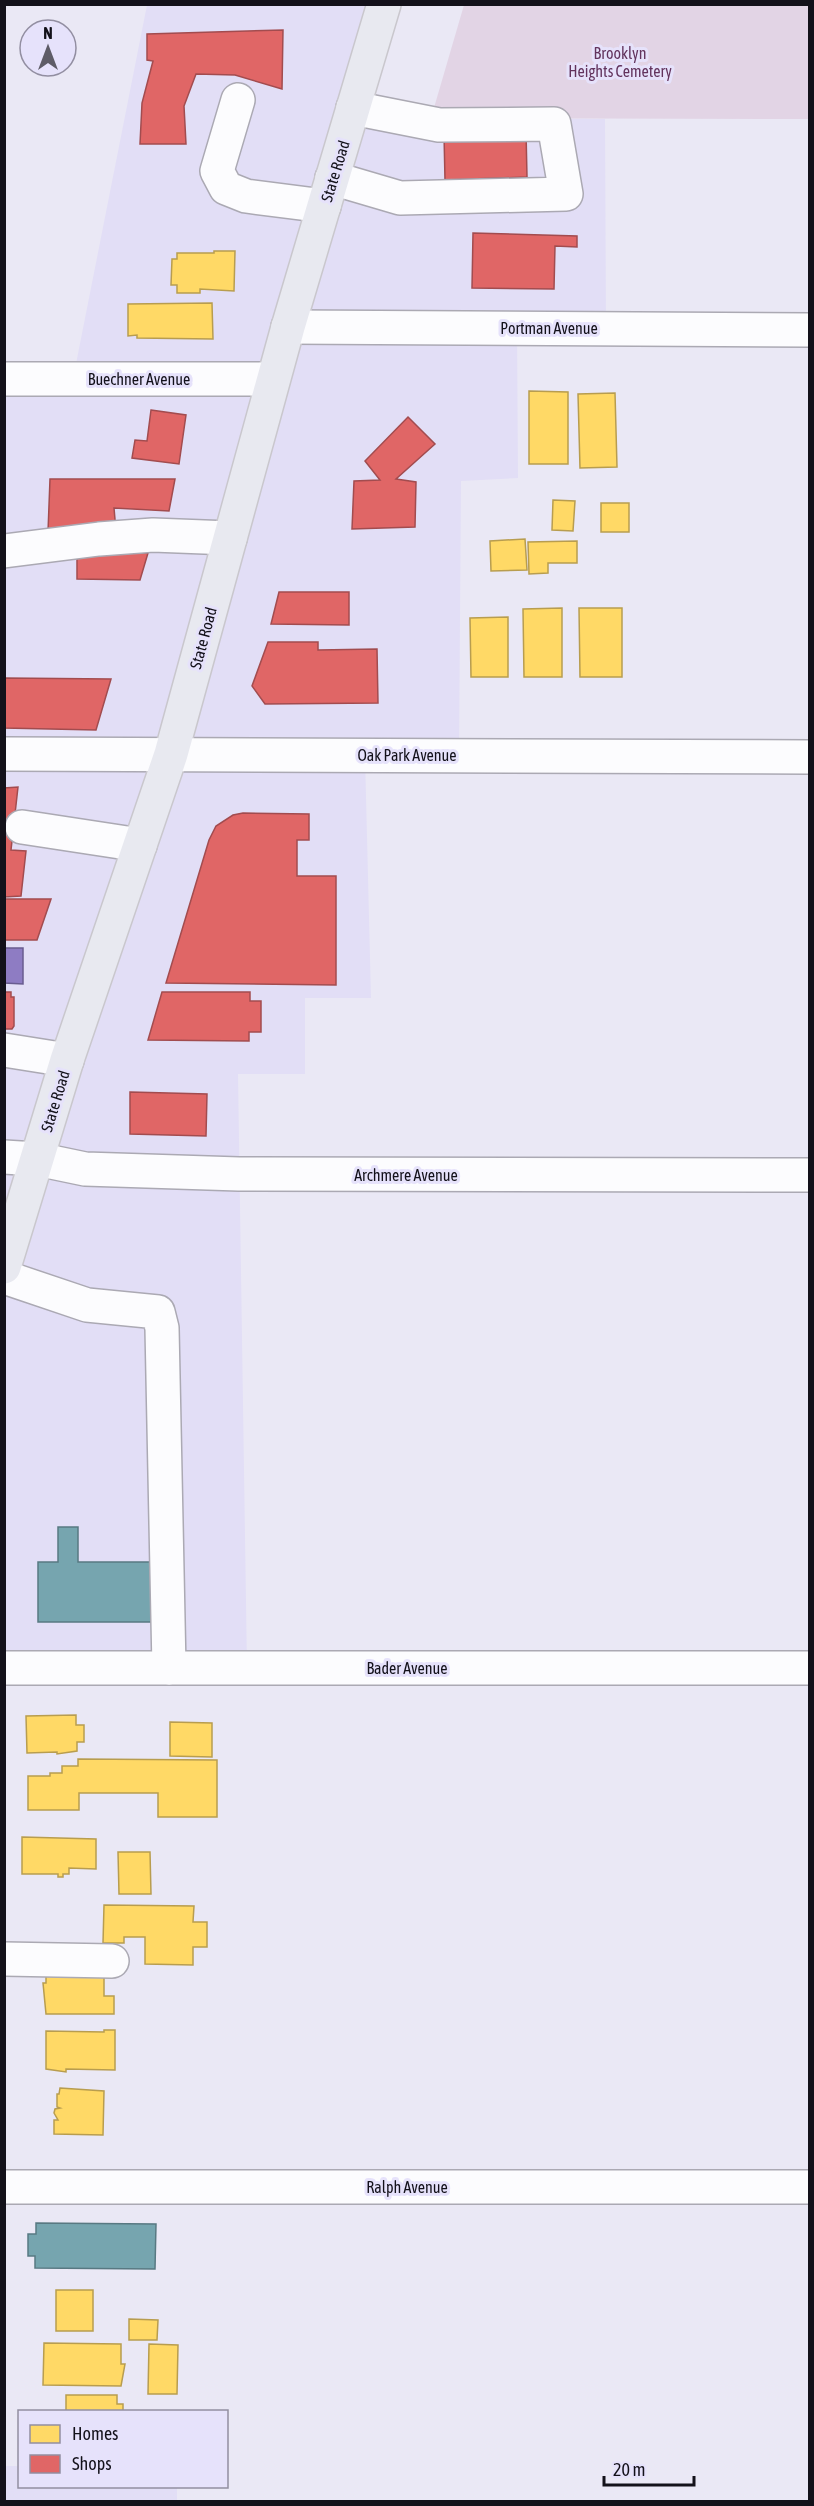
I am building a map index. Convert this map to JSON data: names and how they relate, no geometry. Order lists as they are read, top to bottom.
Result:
{
  "streets": {
    "main road": ["State Road"],
    "street": [
      "Portman Avenue",
      "Buechner Avenue",
      "Oak Park Avenue",
      "Archmere Avenue",
      "Bader Avenue",
      "Ralph Avenue"
    ]
  },
  "crossings": [
    ["State Road", "Portman Avenue"],
    ["State Road", "Buechner Avenue"],
    ["State Road", "Oak Park Avenue"],
    ["State Road", "Archmere Avenue"]
  ],
  "parks": ["Brooklyn Heights Cemetery"],
  "legend": ["Homes", "Shops"],
  "scale_bar": "20 m",
  "north": "top"
}
